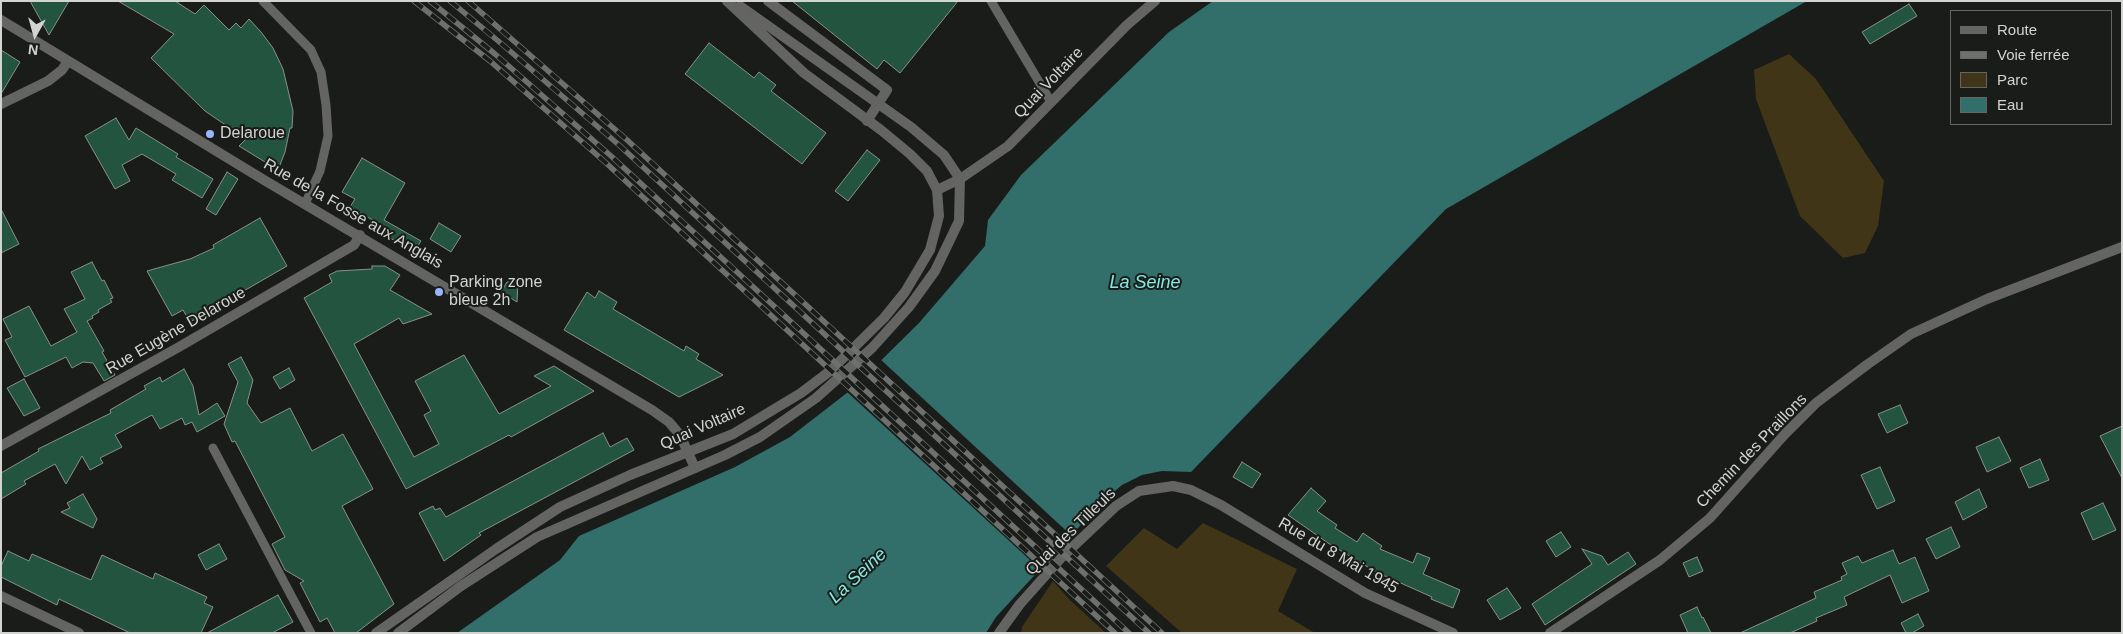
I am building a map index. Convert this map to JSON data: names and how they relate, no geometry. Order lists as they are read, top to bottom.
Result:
{
  "streets": {
    "street": [
      "Quai Voltaire",
      "Rue de la Fosse aux Anglais",
      "Rue Eugène Delaroue",
      "Chemin des Praillons",
      "Quai des Tilleuls",
      "Rue du 8 Mai 1945"
    ]
  },
  "crossings": [
    ["Quai Voltaire", "Rue de la Fosse aux Anglais"],
    ["Rue de la Fosse aux Anglais", "Rue Eugène Delaroue"],
    ["Quai des Tilleuls", "Rue du 8 Mai 1945"]
  ],
  "water": ["La Seine"],
  "places": ["Delaroue", "Parking zone bleue 2h"],
  "legend": [
    "Route",
    "Voie ferrée",
    "Parc",
    "Eau"
  ],
  "north": "bottom"
}
